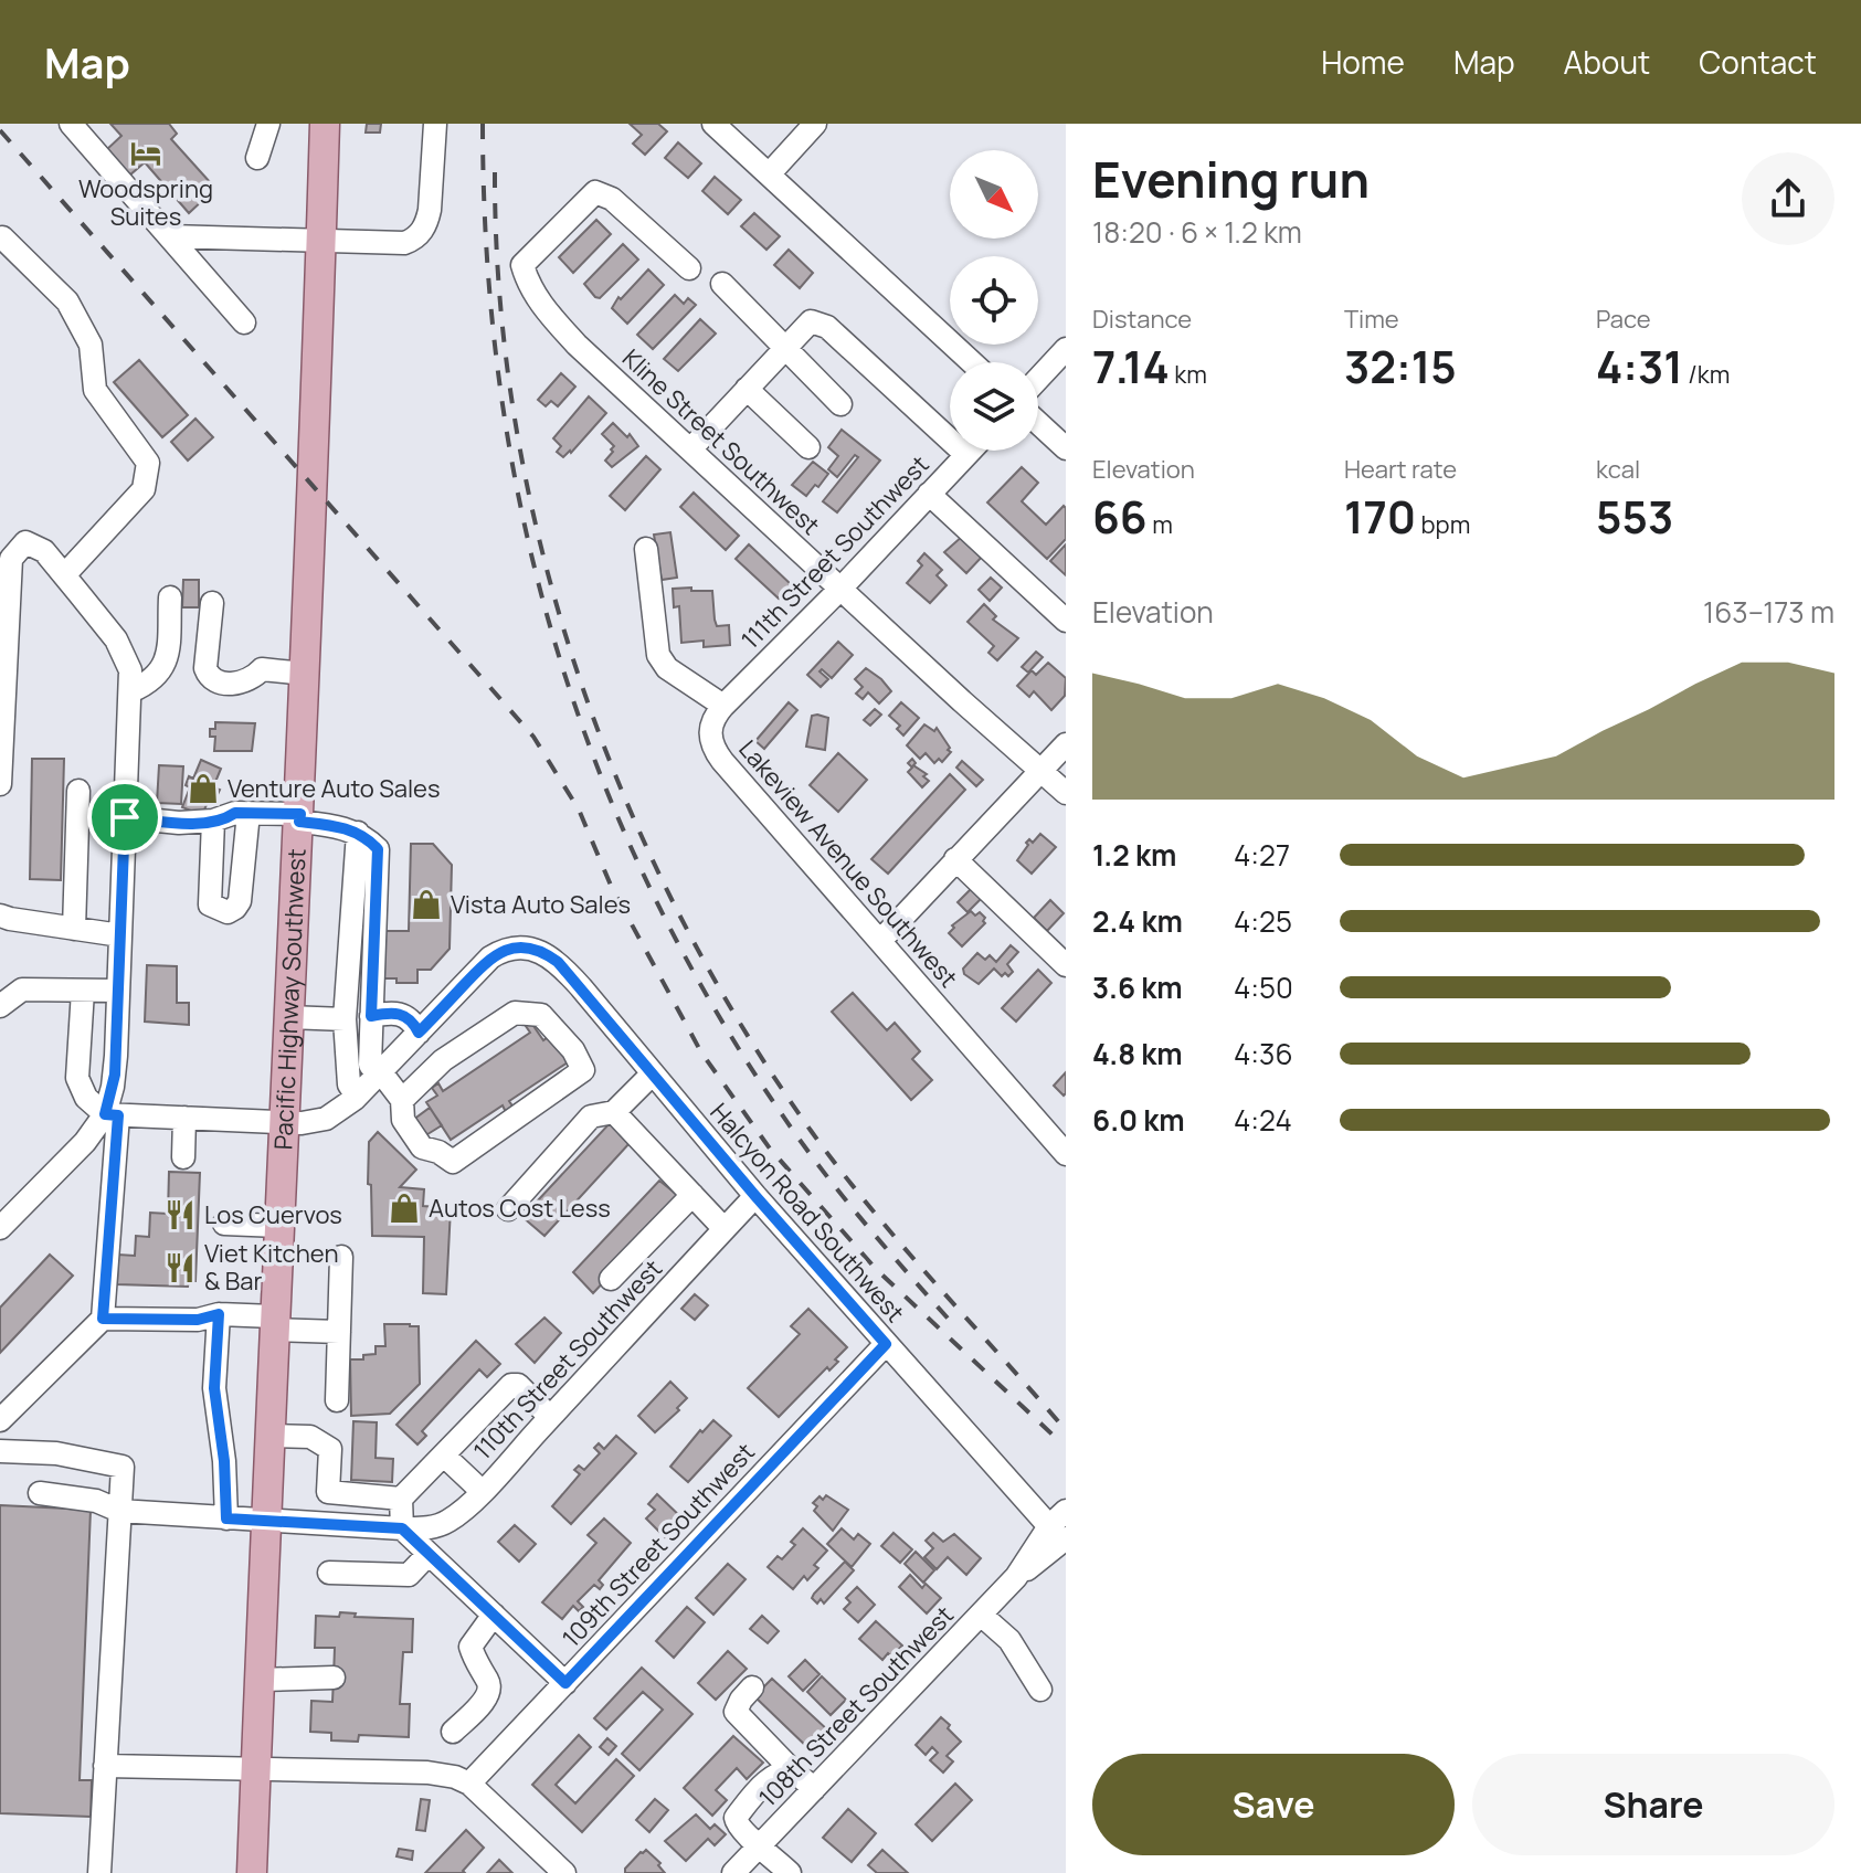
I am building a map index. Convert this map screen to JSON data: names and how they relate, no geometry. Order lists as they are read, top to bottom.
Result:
{
  "streets": {
    "main road": ["Pacific Highway Southwest"],
    "street": [
      "Kline Street Southwest",
      "111th Street Southwest",
      "Lakeview Avenue Southwest",
      "Halcyon Road Southwest",
      "110th Street Southwest",
      "109th Street Southwest",
      "108th Street Southwest"
    ]
  },
  "crossings": [
    ["Kline Street Southwest", "111th Street Southwest"],
    ["111th Street Southwest", "Lakeview Avenue Southwest"],
    ["Pacific Highway Southwest", "110th Street Southwest"],
    ["Halcyon Road Southwest", "110th Street Southwest"],
    ["Halcyon Road Southwest", "109th Street Southwest"],
    ["Halcyon Road Southwest", "108th Street Southwest"]
  ],
  "places": {
    "hotel": ["Woodspring Suites"],
    "shop": ["Venture Auto Sales", "Vista Auto Sales", "Autos Cost Less"],
    "restaurant": ["Los Cuervos", "Viet Kitchen & Bar"]
  },
  "north": "bottom right",
  "page": {
    "header": "Map",
    "nav": [
      "Home",
      "Map",
      "About",
      "Contact"
    ],
    "heading": ["Evening run", "18:20 · 6 × 1.2 km"],
    "stats": [
      ["Distance", "7.14 km"],
      ["Time", "32:15"],
      ["Pace", "4:31 /km"],
      ["Elevation", "66 m"],
      ["Heart rate", "170 bpm"],
      ["kcal", "553"]
    ],
    "chart": ["Elevation", "163–173 m"],
    "list": [
      {
        "name": "1.2 km",
        "note": "4:27"
      },
      {
        "name": "2.4 km",
        "note": "4:25"
      },
      {
        "name": "3.6 km",
        "note": "4:50"
      },
      {
        "name": "4.8 km",
        "note": "4:36"
      },
      {
        "name": "6.0 km",
        "note": "4:24"
      }
    ],
    "buttons": ["Save", "Share"]
  }
}
